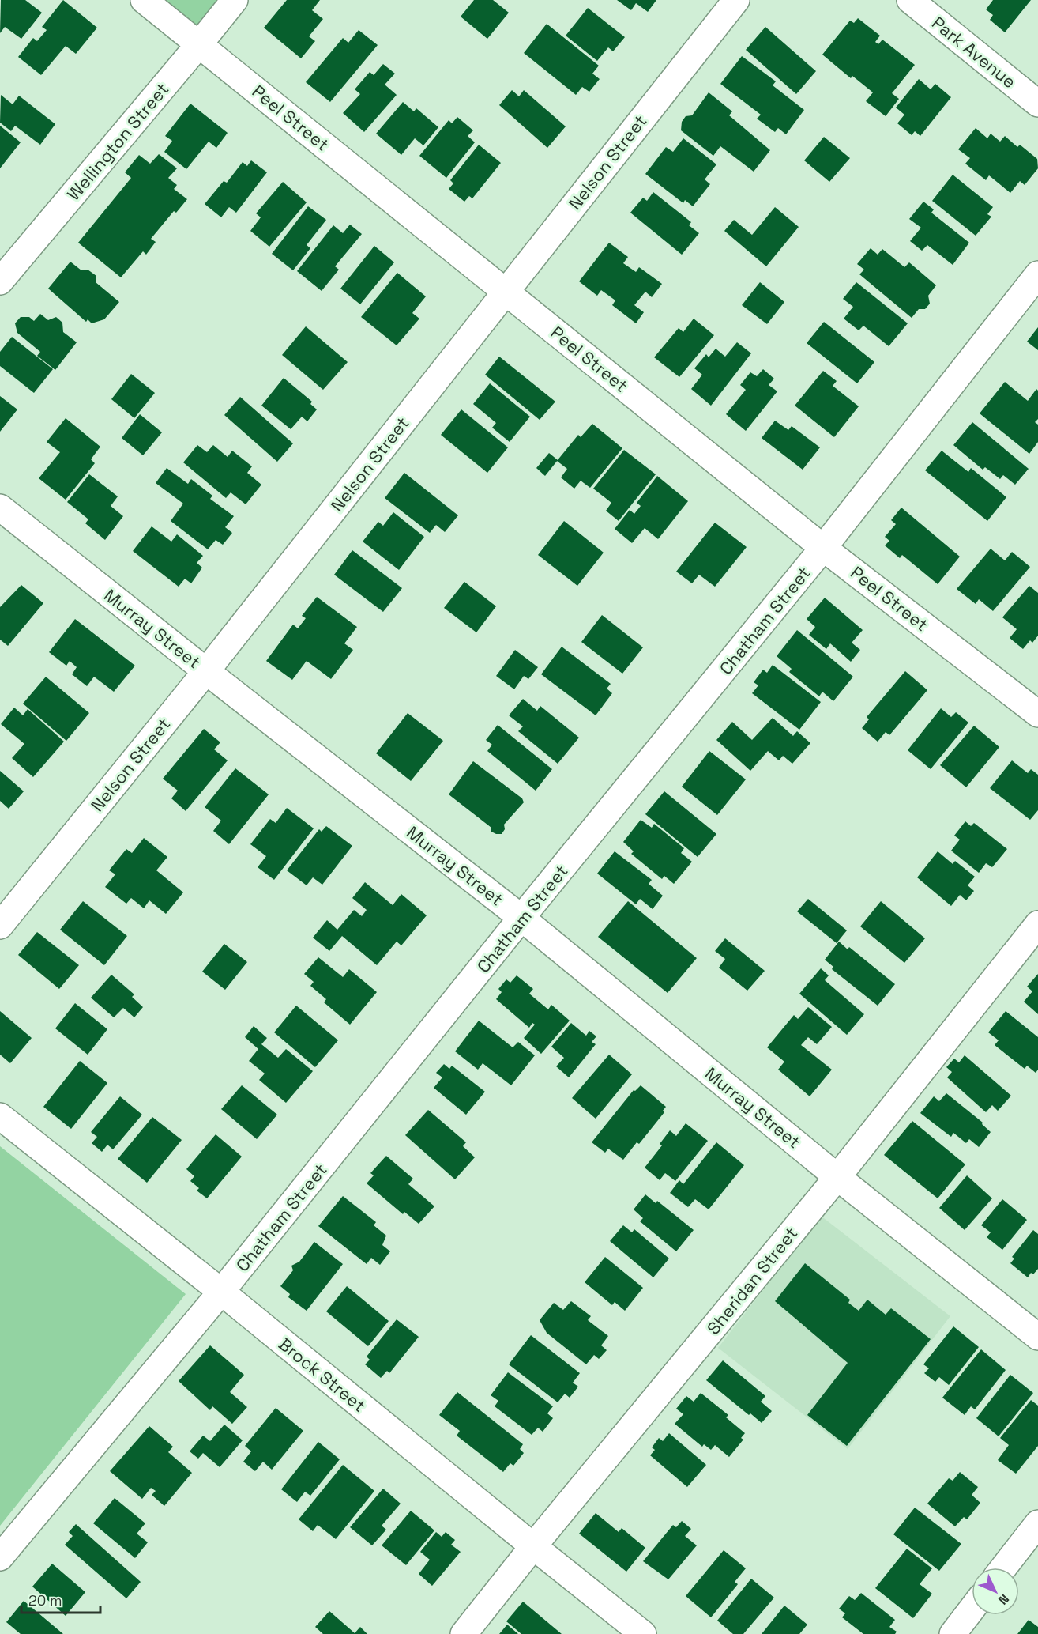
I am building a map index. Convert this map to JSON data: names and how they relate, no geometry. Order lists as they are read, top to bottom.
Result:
{
  "streets": {
    "street": [
      "Park Avenue",
      "Peel Street",
      "Wellington Street",
      "Nelson Street",
      "Chatham Street",
      "Murray Street",
      "Sheridan Street",
      "Brock Street"
    ]
  },
  "crossings": [
    ["Peel Street", "Wellington Street"],
    ["Peel Street", "Nelson Street"],
    ["Peel Street", "Chatham Street"],
    ["Nelson Street", "Murray Street"],
    ["Chatham Street", "Murray Street"],
    ["Chatham Street", "Brock Street"],
    ["Murray Street", "Sheridan Street"],
    ["Sheridan Street", "Brock Street"]
  ],
  "scale_bar": "20 m",
  "north": "bottom right"
}
